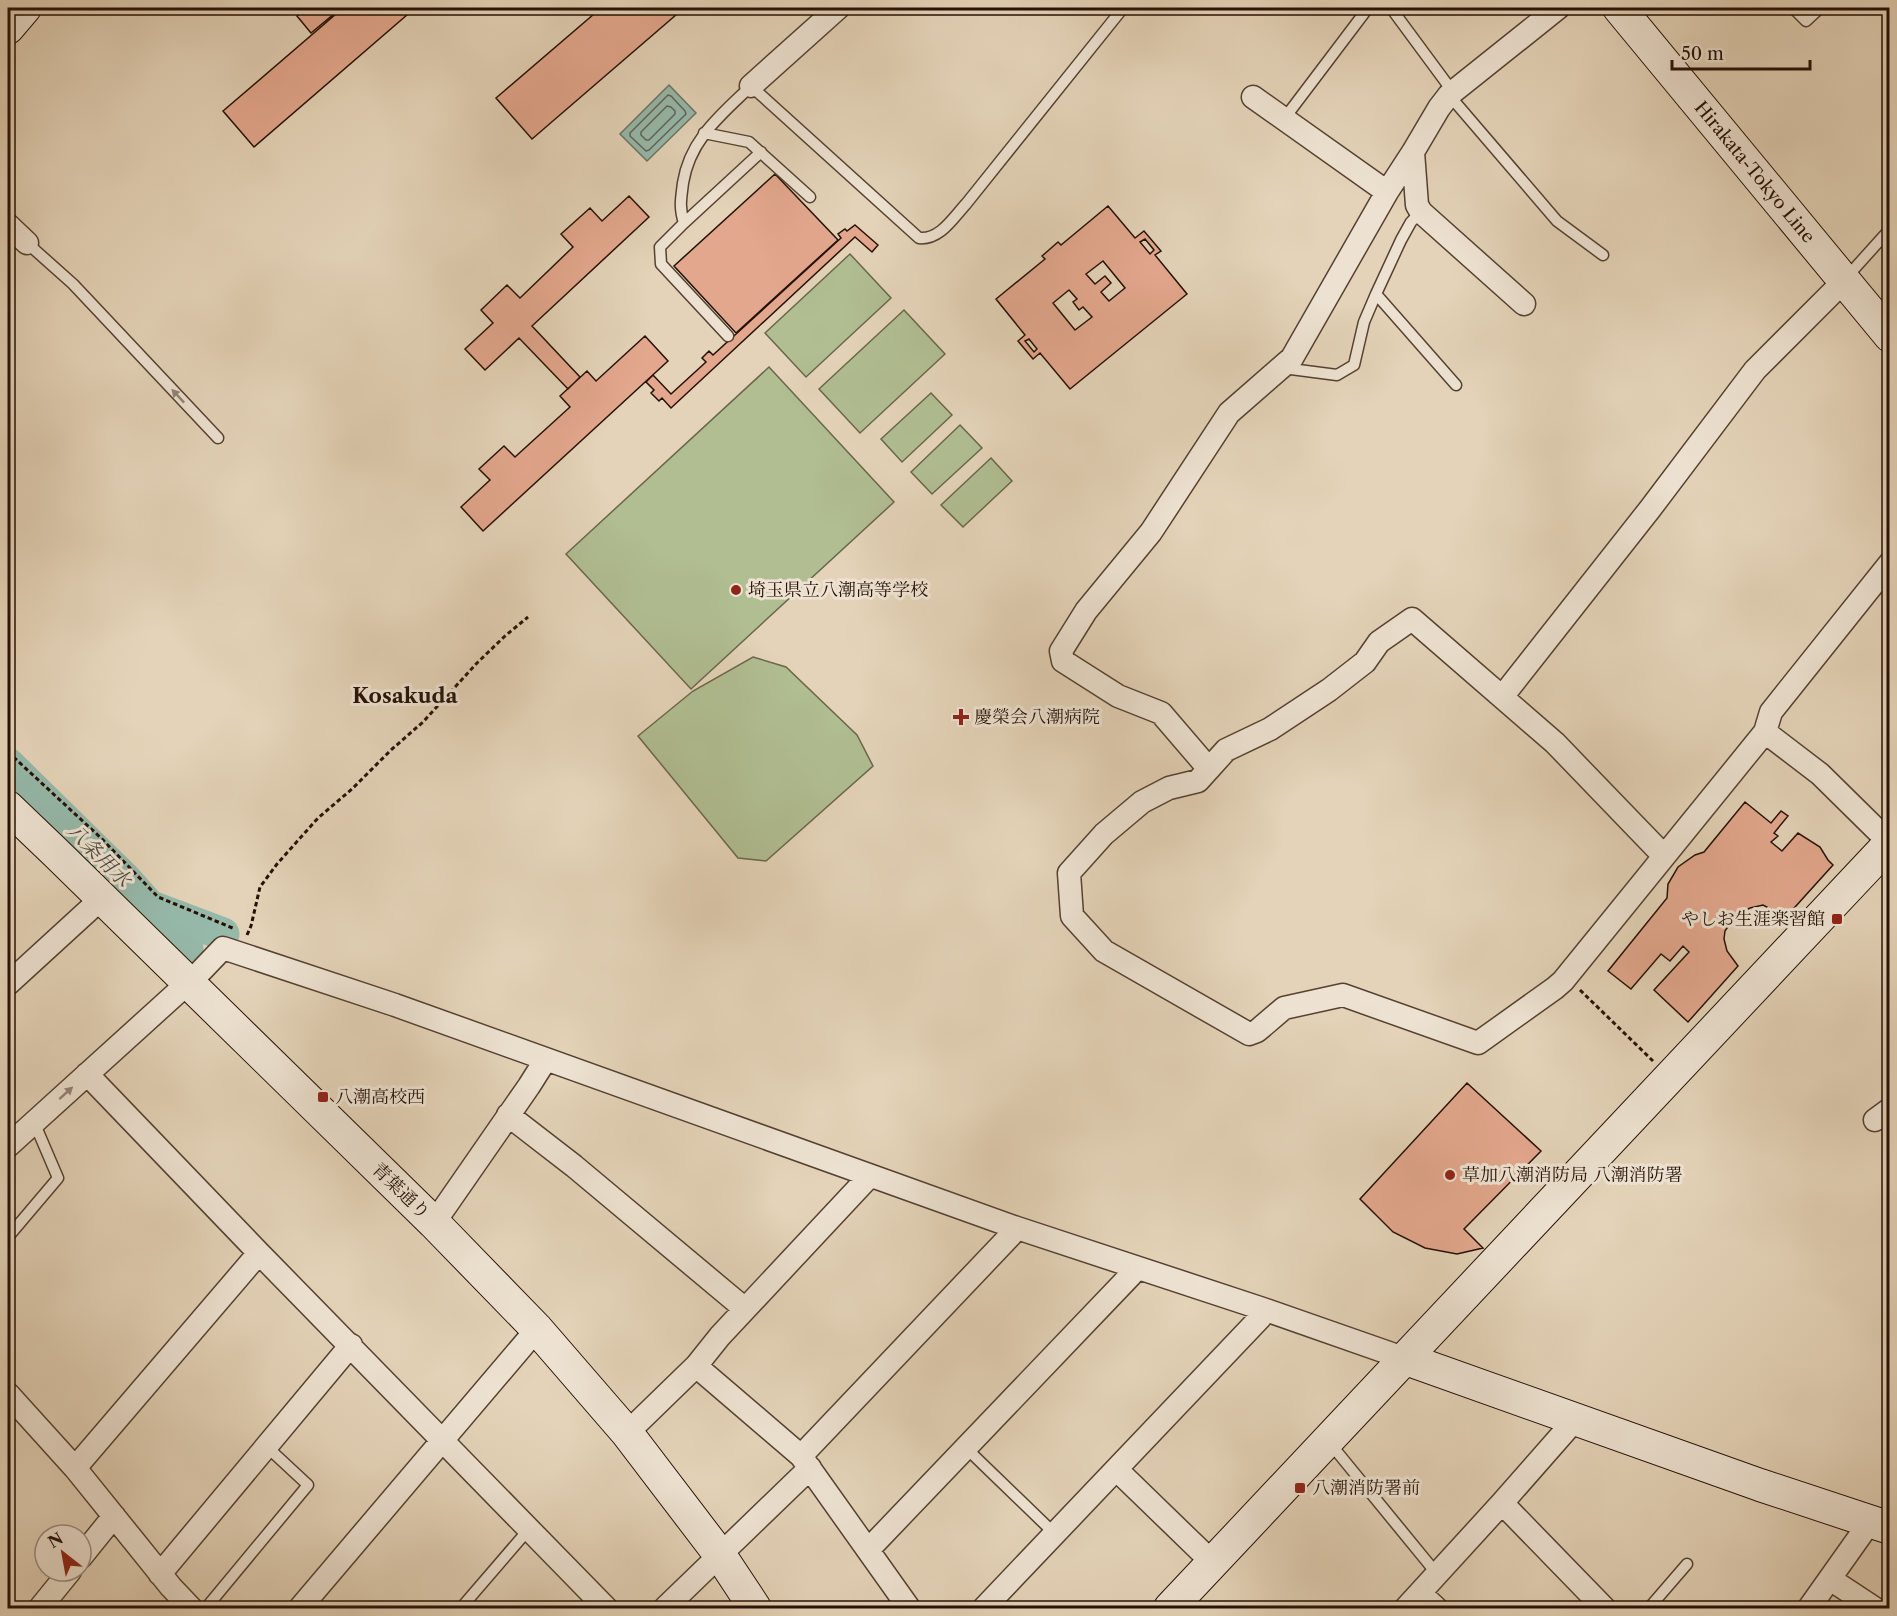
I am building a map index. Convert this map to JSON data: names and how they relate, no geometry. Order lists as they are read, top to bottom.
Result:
{
  "streets": {
    "street": ["Hirakata-Tokyo Line", "青葉通り"]
  },
  "districts": ["Kosakuda"],
  "water": ["八条用水"],
  "places": {
    "other": ["埼玉県立八潮高等学校", "草加八潮消防局 八潮消防署"],
    "health": ["慶榮会八潮病院"],
    "transit": ["やしお生涯楽習館", "八潮高校西", "八潮消防署前"]
  },
  "scale_bar": "50 m",
  "north": "top left"
}
